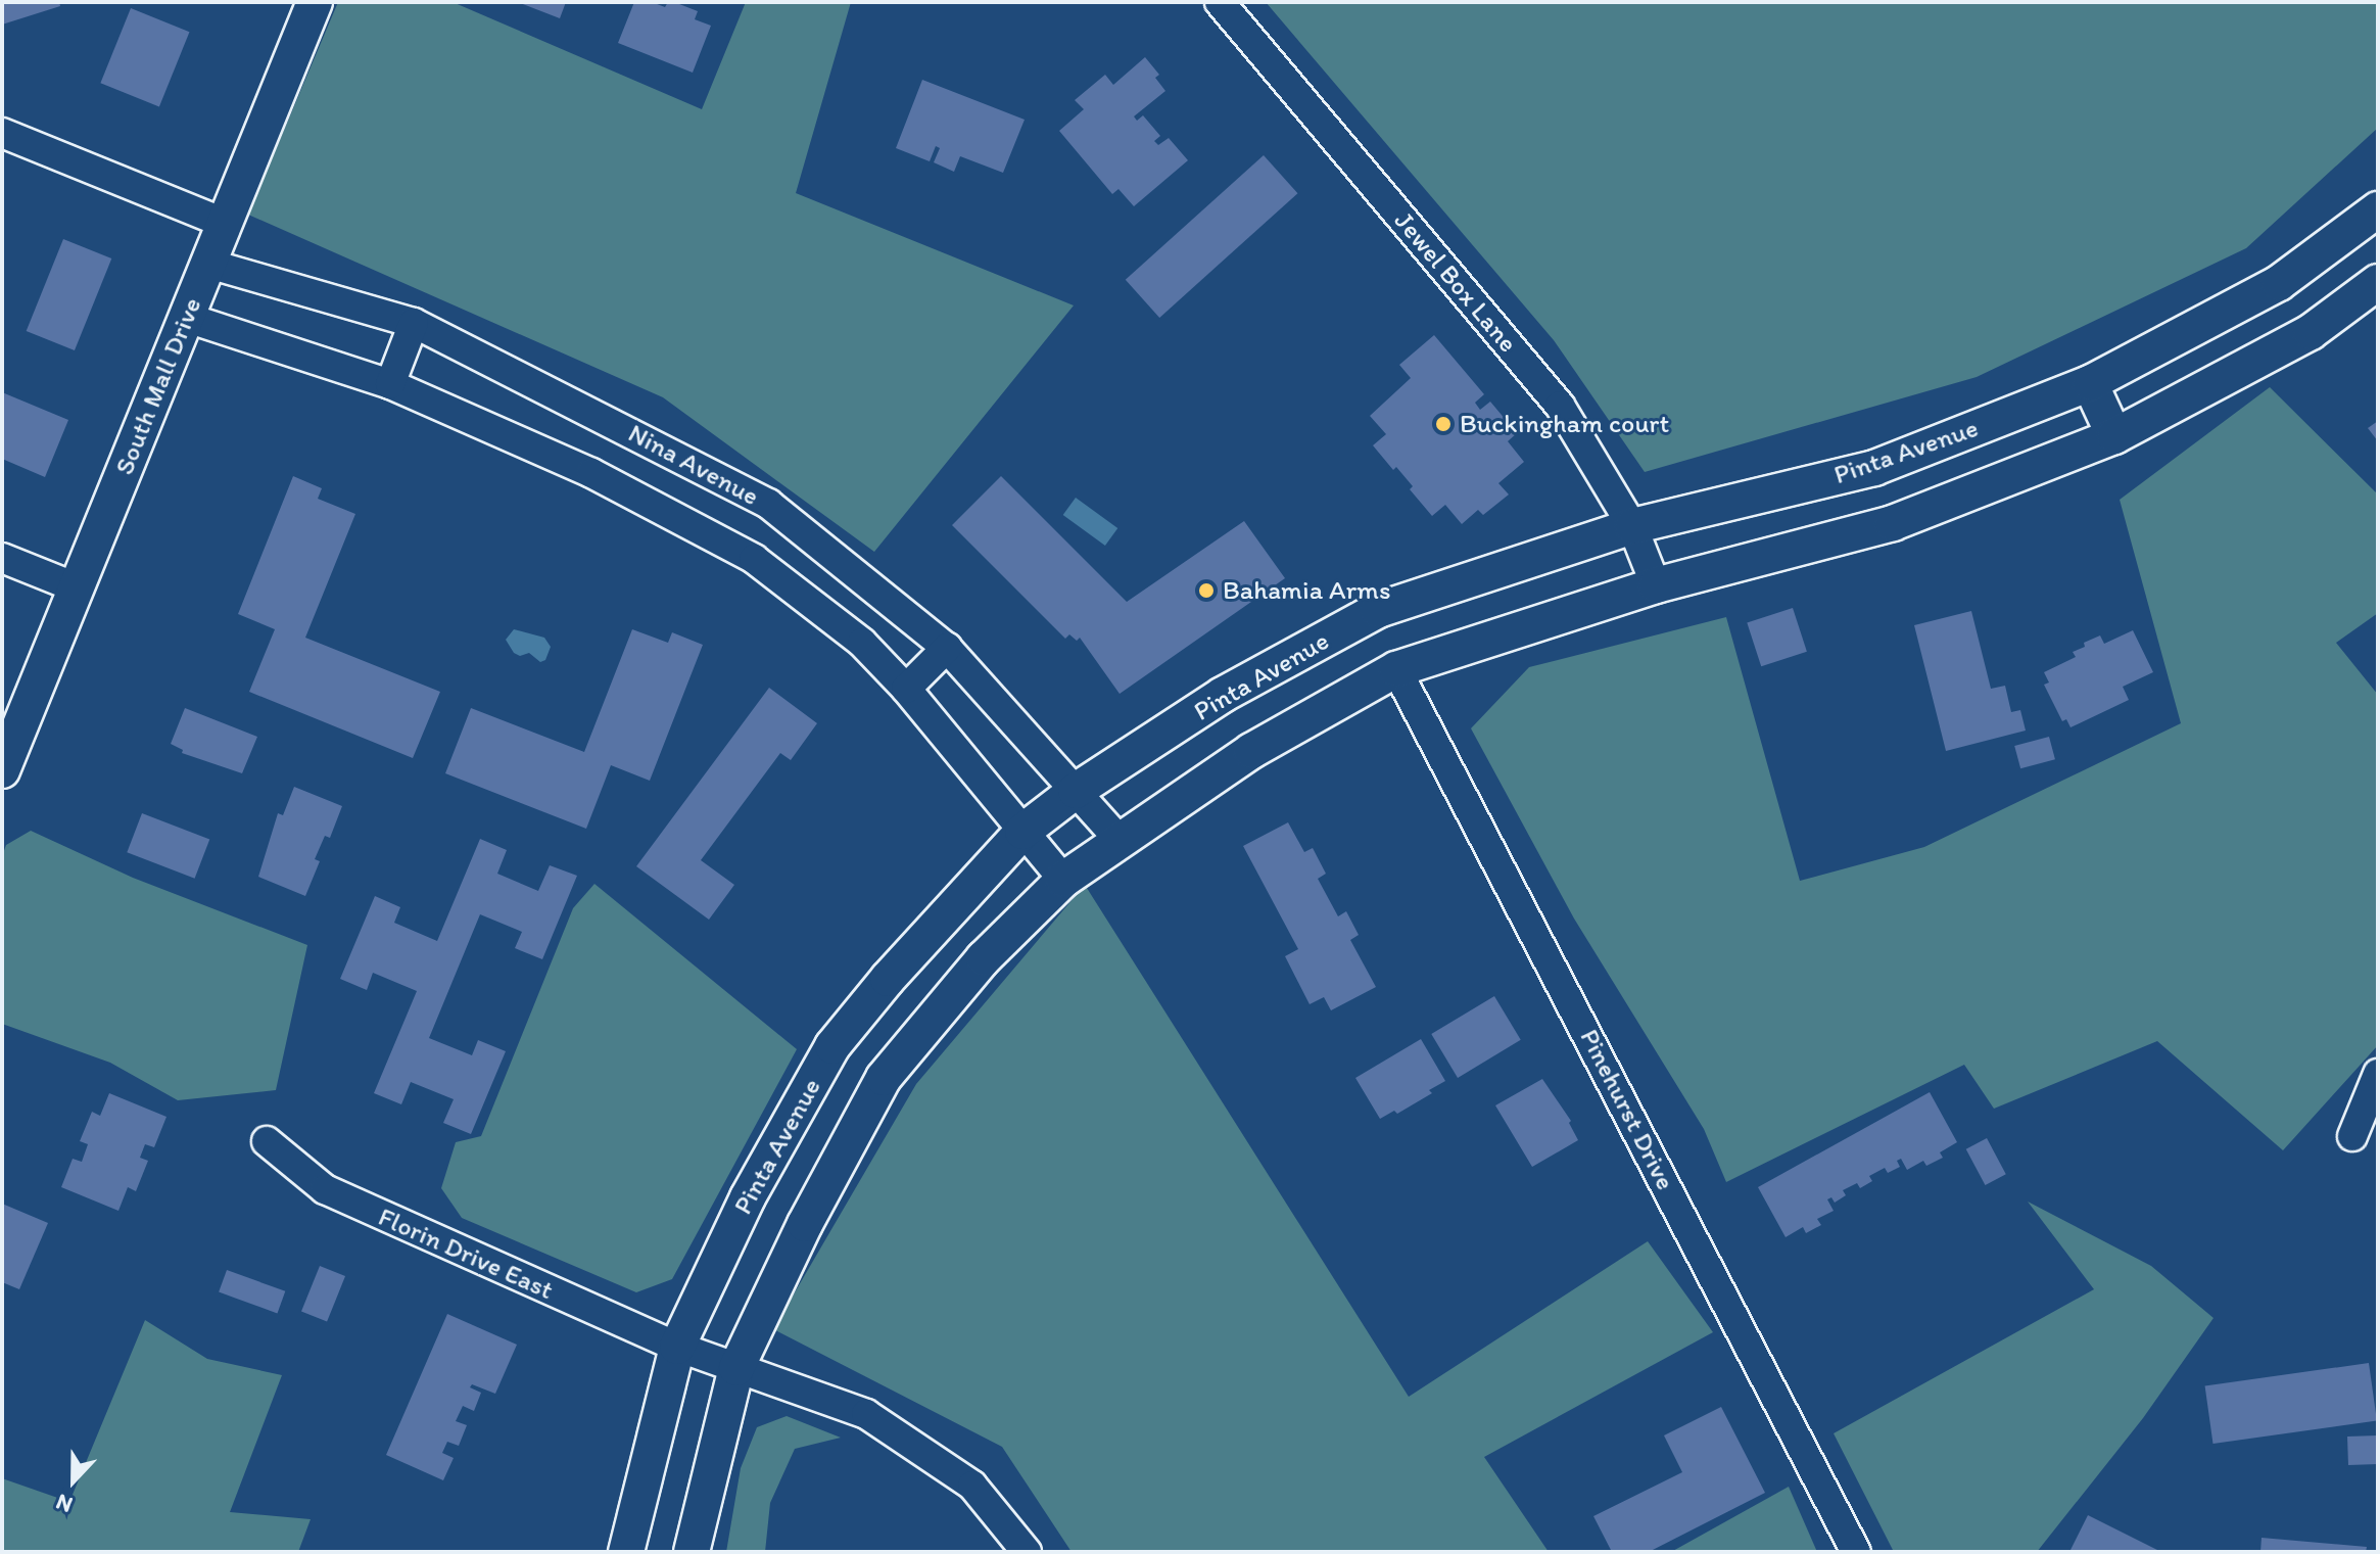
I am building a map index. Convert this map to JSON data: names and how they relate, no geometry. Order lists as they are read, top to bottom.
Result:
{
  "streets": {
    "street": [
      "Jewel Box Lane",
      "South Mall Drive",
      "Pinta Avenue",
      "Nina Avenue",
      "Pinehurst Drive",
      "Florin Drive East"
    ]
  },
  "crossings": [
    ["Jewel Box Lane", "Pinta Avenue"],
    ["South Mall Drive", "Nina Avenue"],
    ["Pinta Avenue", "Nina Avenue"],
    ["Pinta Avenue", "Florin Drive East"]
  ],
  "places": ["Buckingham court", "Bahamia Arms"],
  "north": "bottom"
}
